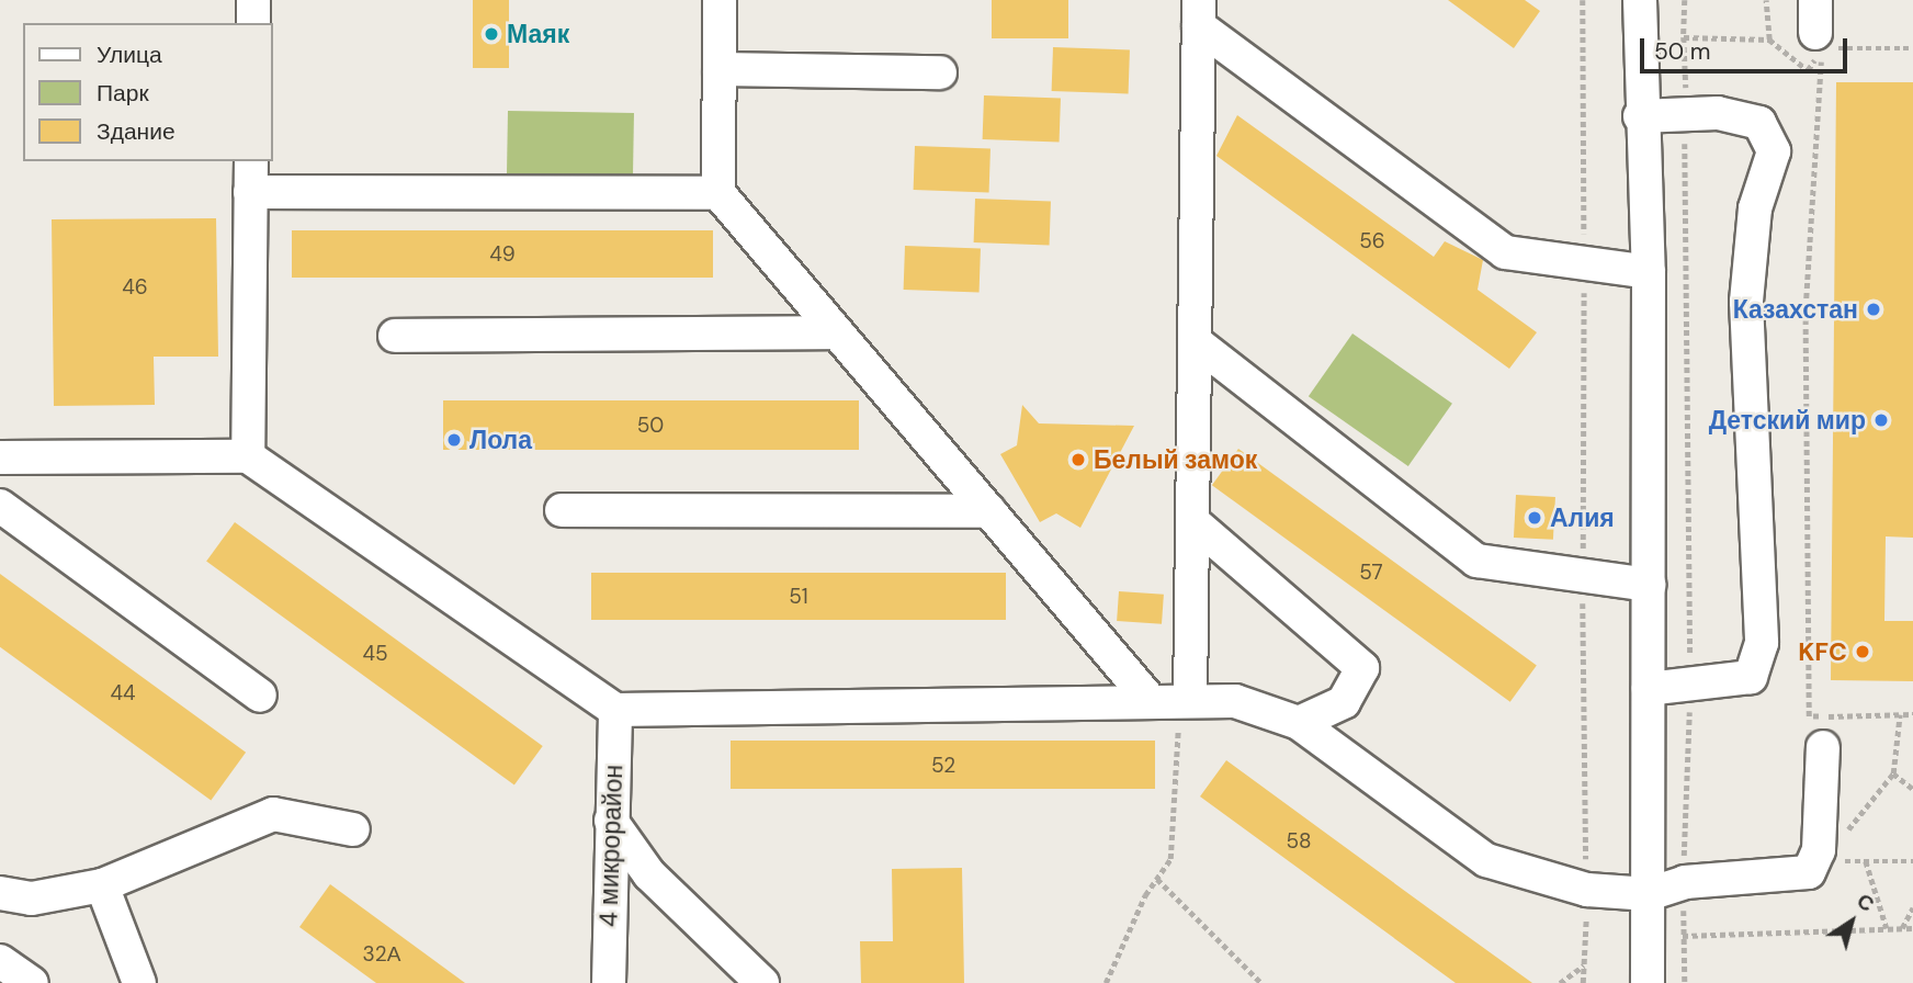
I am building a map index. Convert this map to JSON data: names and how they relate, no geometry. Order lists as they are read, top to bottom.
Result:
{
  "streets": {
    "street": ["4 микрорайон"]
  },
  "places": [
    "Маяк",
    "Казахстан",
    "Детский мир",
    "Лола",
    "Белый замок",
    "Алия",
    "KFC"
  ],
  "house_numbers": [
    "56",
    "49",
    "46",
    "50",
    "57",
    "51",
    "45",
    "44",
    "52",
    "58",
    "32А"
  ],
  "legend": ["Улица", "Парк", "Здание"],
  "scale_bar": "50 m",
  "north": "top right"
}
